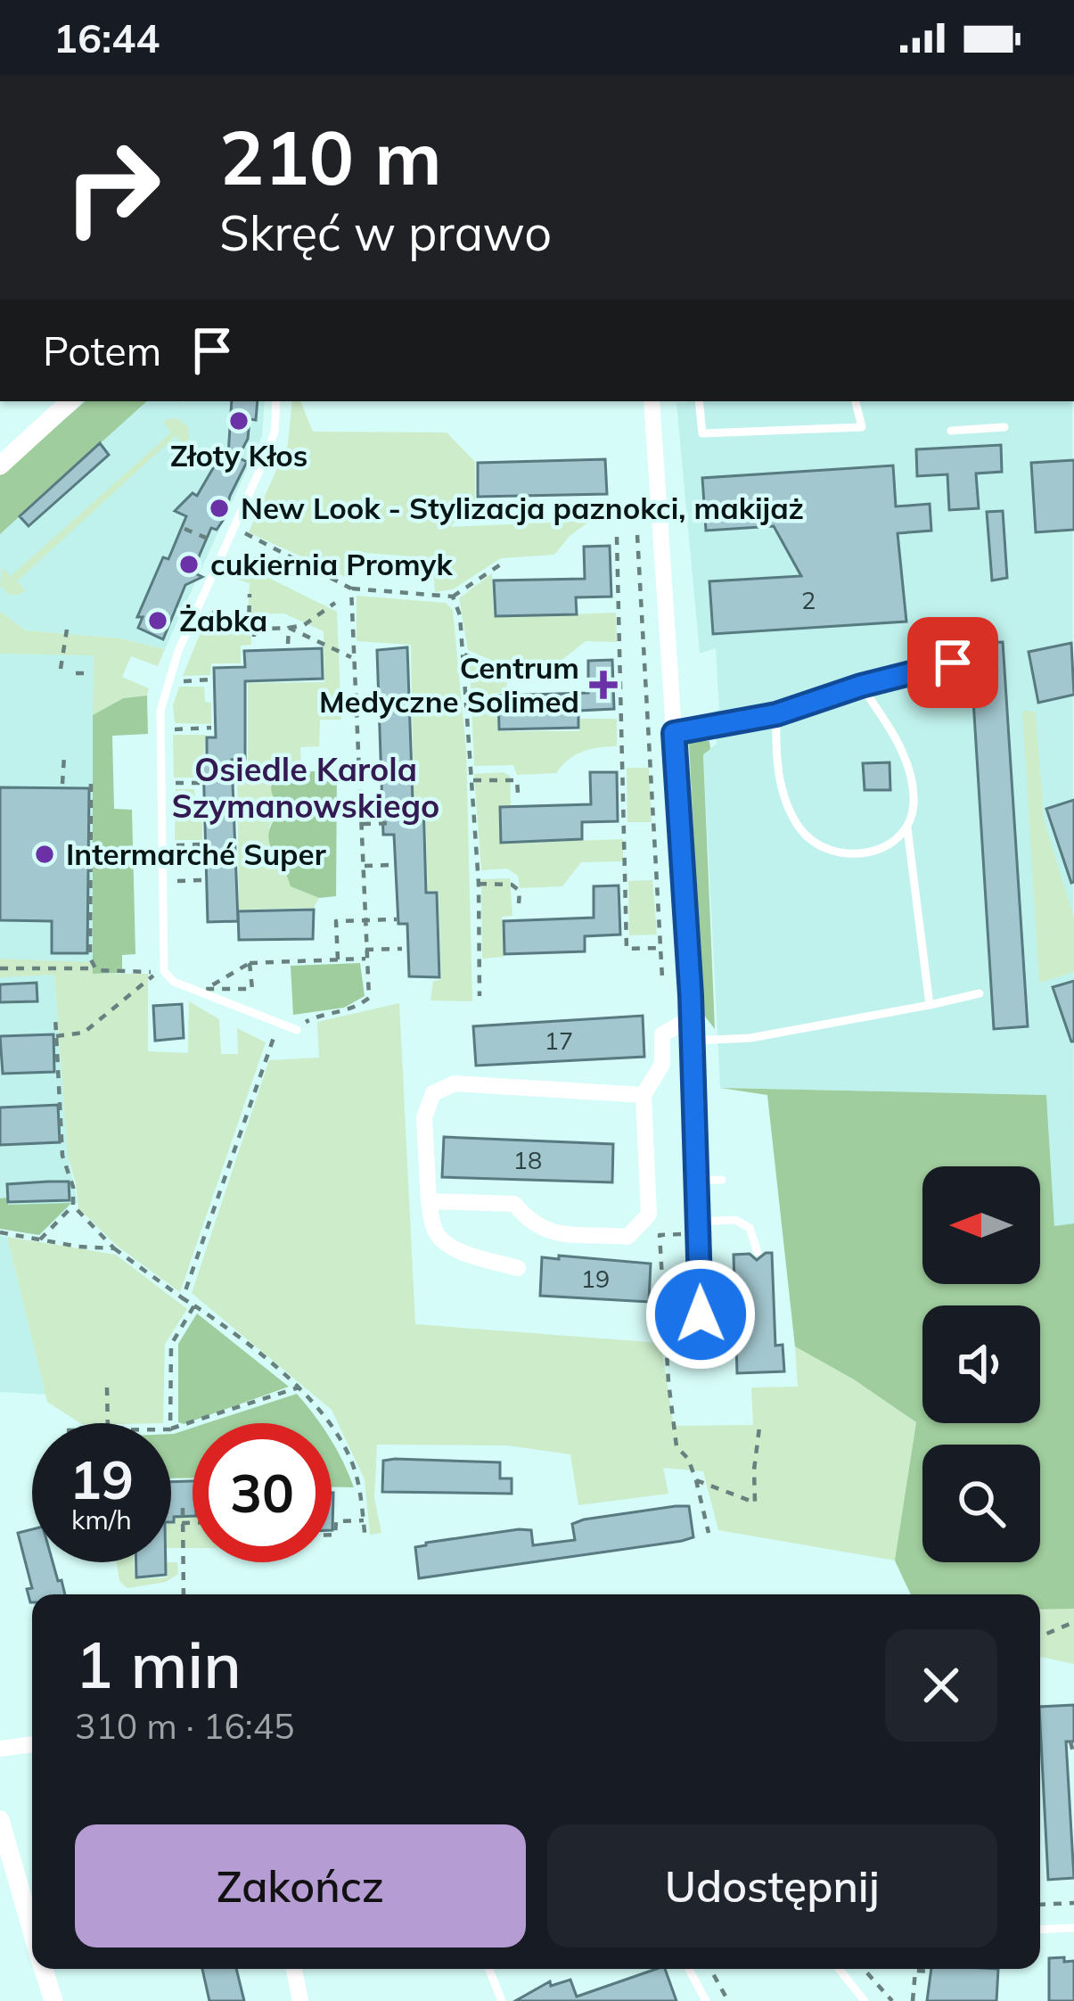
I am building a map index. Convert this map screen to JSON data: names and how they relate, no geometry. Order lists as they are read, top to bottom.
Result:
{
  "districts": ["Osiedle Karola Szymanowskiego"],
  "places": {
    "other": [
      "Złoty Kłos",
      "New Look - Stylizacja paznokci, makijaż",
      "cukiernia Promyk",
      "Żabka",
      "Intermarché Super"
    ],
    "health": ["Centrum Medyczne Solimed"]
  },
  "house_numbers": [
    "2",
    "17",
    "18",
    "19"
  ],
  "north": "left",
  "page": {
    "status": "16:44",
    "turn": ["210 m", "Skręć w prawo"],
    "then": "Potem",
    "speed": "19 km/h",
    "limit": "30",
    "heading": ["1 min", "310 m · 16:45"],
    "buttons": ["Zakończ", "Udostępnij"]
  }
}
